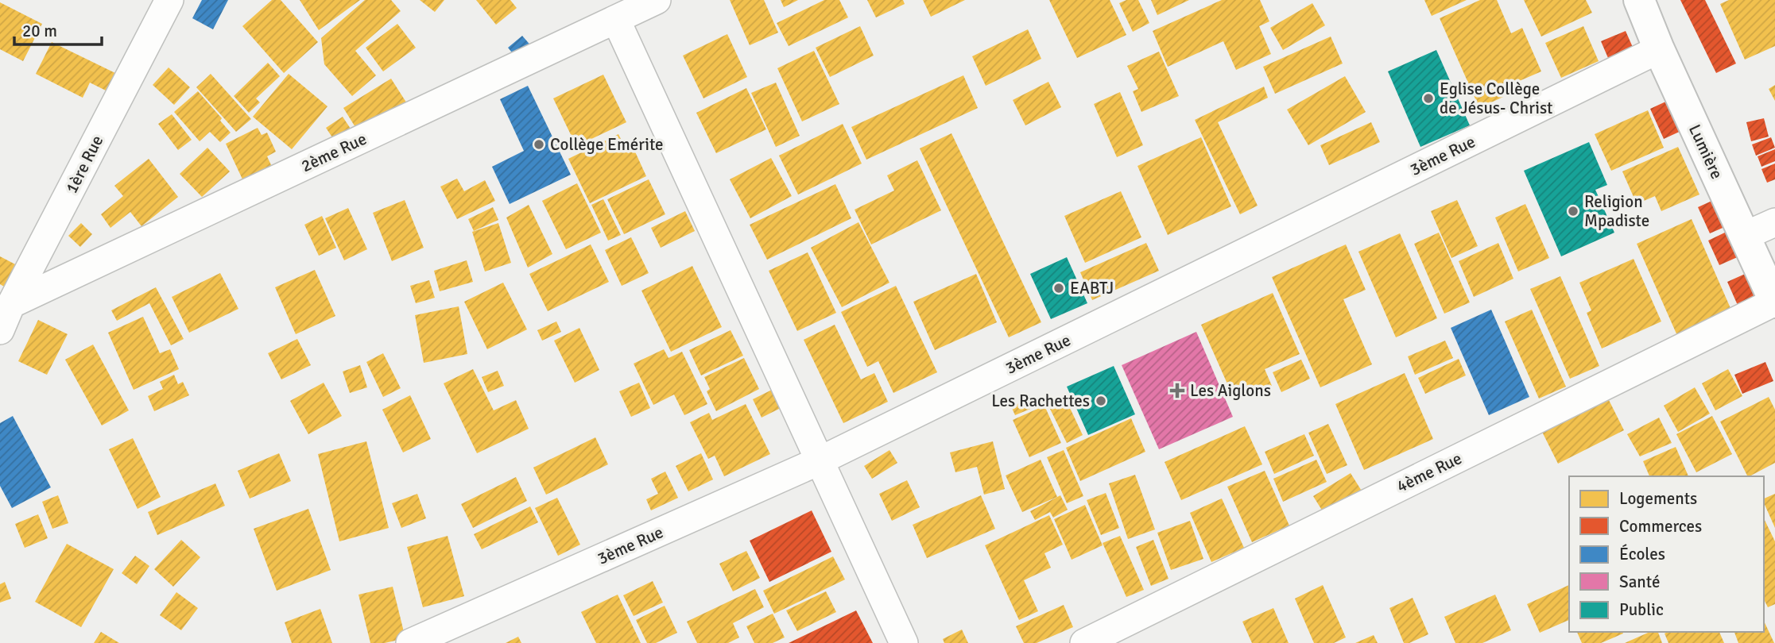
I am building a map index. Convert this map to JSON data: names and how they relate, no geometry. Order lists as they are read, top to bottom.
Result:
{
  "streets": {
    "street": [
      "Lumière",
      "2ème Rue",
      "3ème Rue",
      "1ère Rue",
      "4ème Rue"
    ]
  },
  "crossings": [
    ["Lumière", "3ème Rue"],
    ["Lumière", "4ème Rue"],
    ["2ème Rue", "1ère Rue"]
  ],
  "places": {
    "other": [
      "Eglise Collège de Jésus- Christ",
      "Collège Emérite",
      "Religion Mpadiste",
      "EABTJ",
      "Les Rachettes"
    ],
    "health": ["Les Aiglons"]
  },
  "legend": [
    "Logements",
    "Commerces",
    "Écoles",
    "Santé",
    "Public"
  ],
  "scale_bar": "20 m"
}
